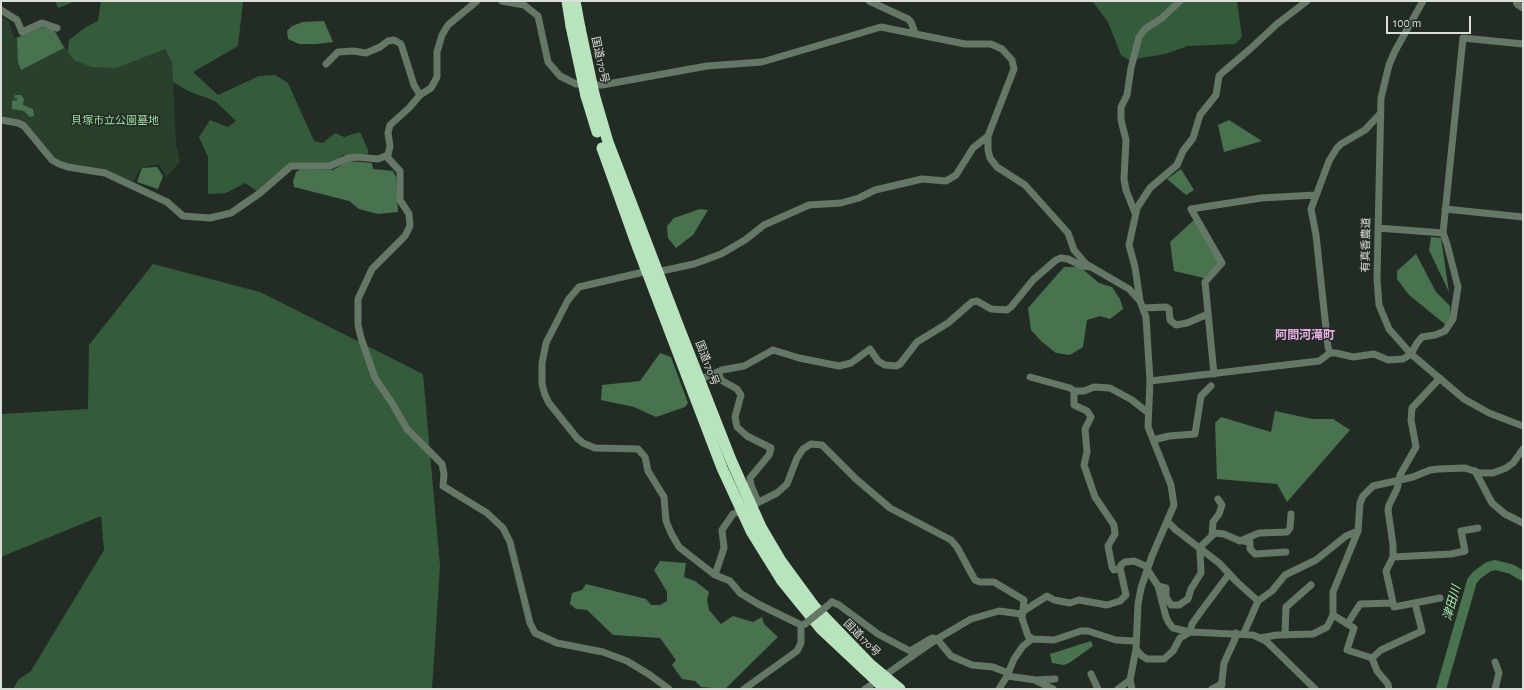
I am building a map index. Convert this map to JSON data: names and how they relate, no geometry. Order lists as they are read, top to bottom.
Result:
{
  "streets": {
    "highway": ["国道170号"],
    "street": ["有真香農道"]
  },
  "districts": ["阿間河滝町"],
  "water": ["津田川"],
  "parks": ["貝塚市立公園墓地"],
  "scale_bar": "100 m"
}
